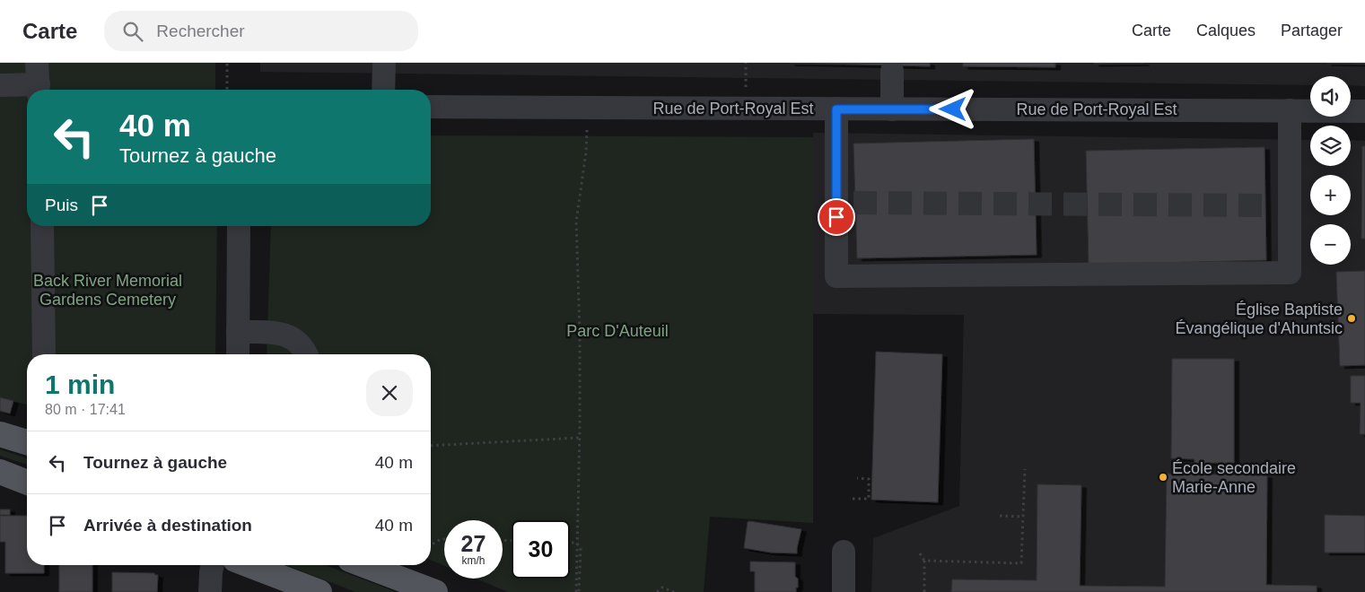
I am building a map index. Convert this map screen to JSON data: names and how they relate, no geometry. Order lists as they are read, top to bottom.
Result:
{
  "streets": {
    "street": ["Rue de Port-Royal Est"]
  },
  "parks": ["Back River Memorial Gardens Cemetery", "Parc D'Auteuil"],
  "places": ["Église Baptiste Évangélique d'Ahuntsic", "École secondaire Marie-Anne"],
  "page": {
    "header": "Carte",
    "search": "Rechercher",
    "nav": ["Carte", "Calques", "Partager"],
    "map_buttons": ["+", "−"],
    "turn": ["40 m", "Tournez à gauche"],
    "then": "Puis",
    "heading": ["1 min", "80 m · 17:41"],
    "list": [
      {
        "name": "Tournez à gauche",
        "value": "40 m"
      },
      {
        "name": "Arrivée à destination",
        "value": "40 m"
      }
    ],
    "speed": "27 km/h",
    "limit": "30"
  }
}
